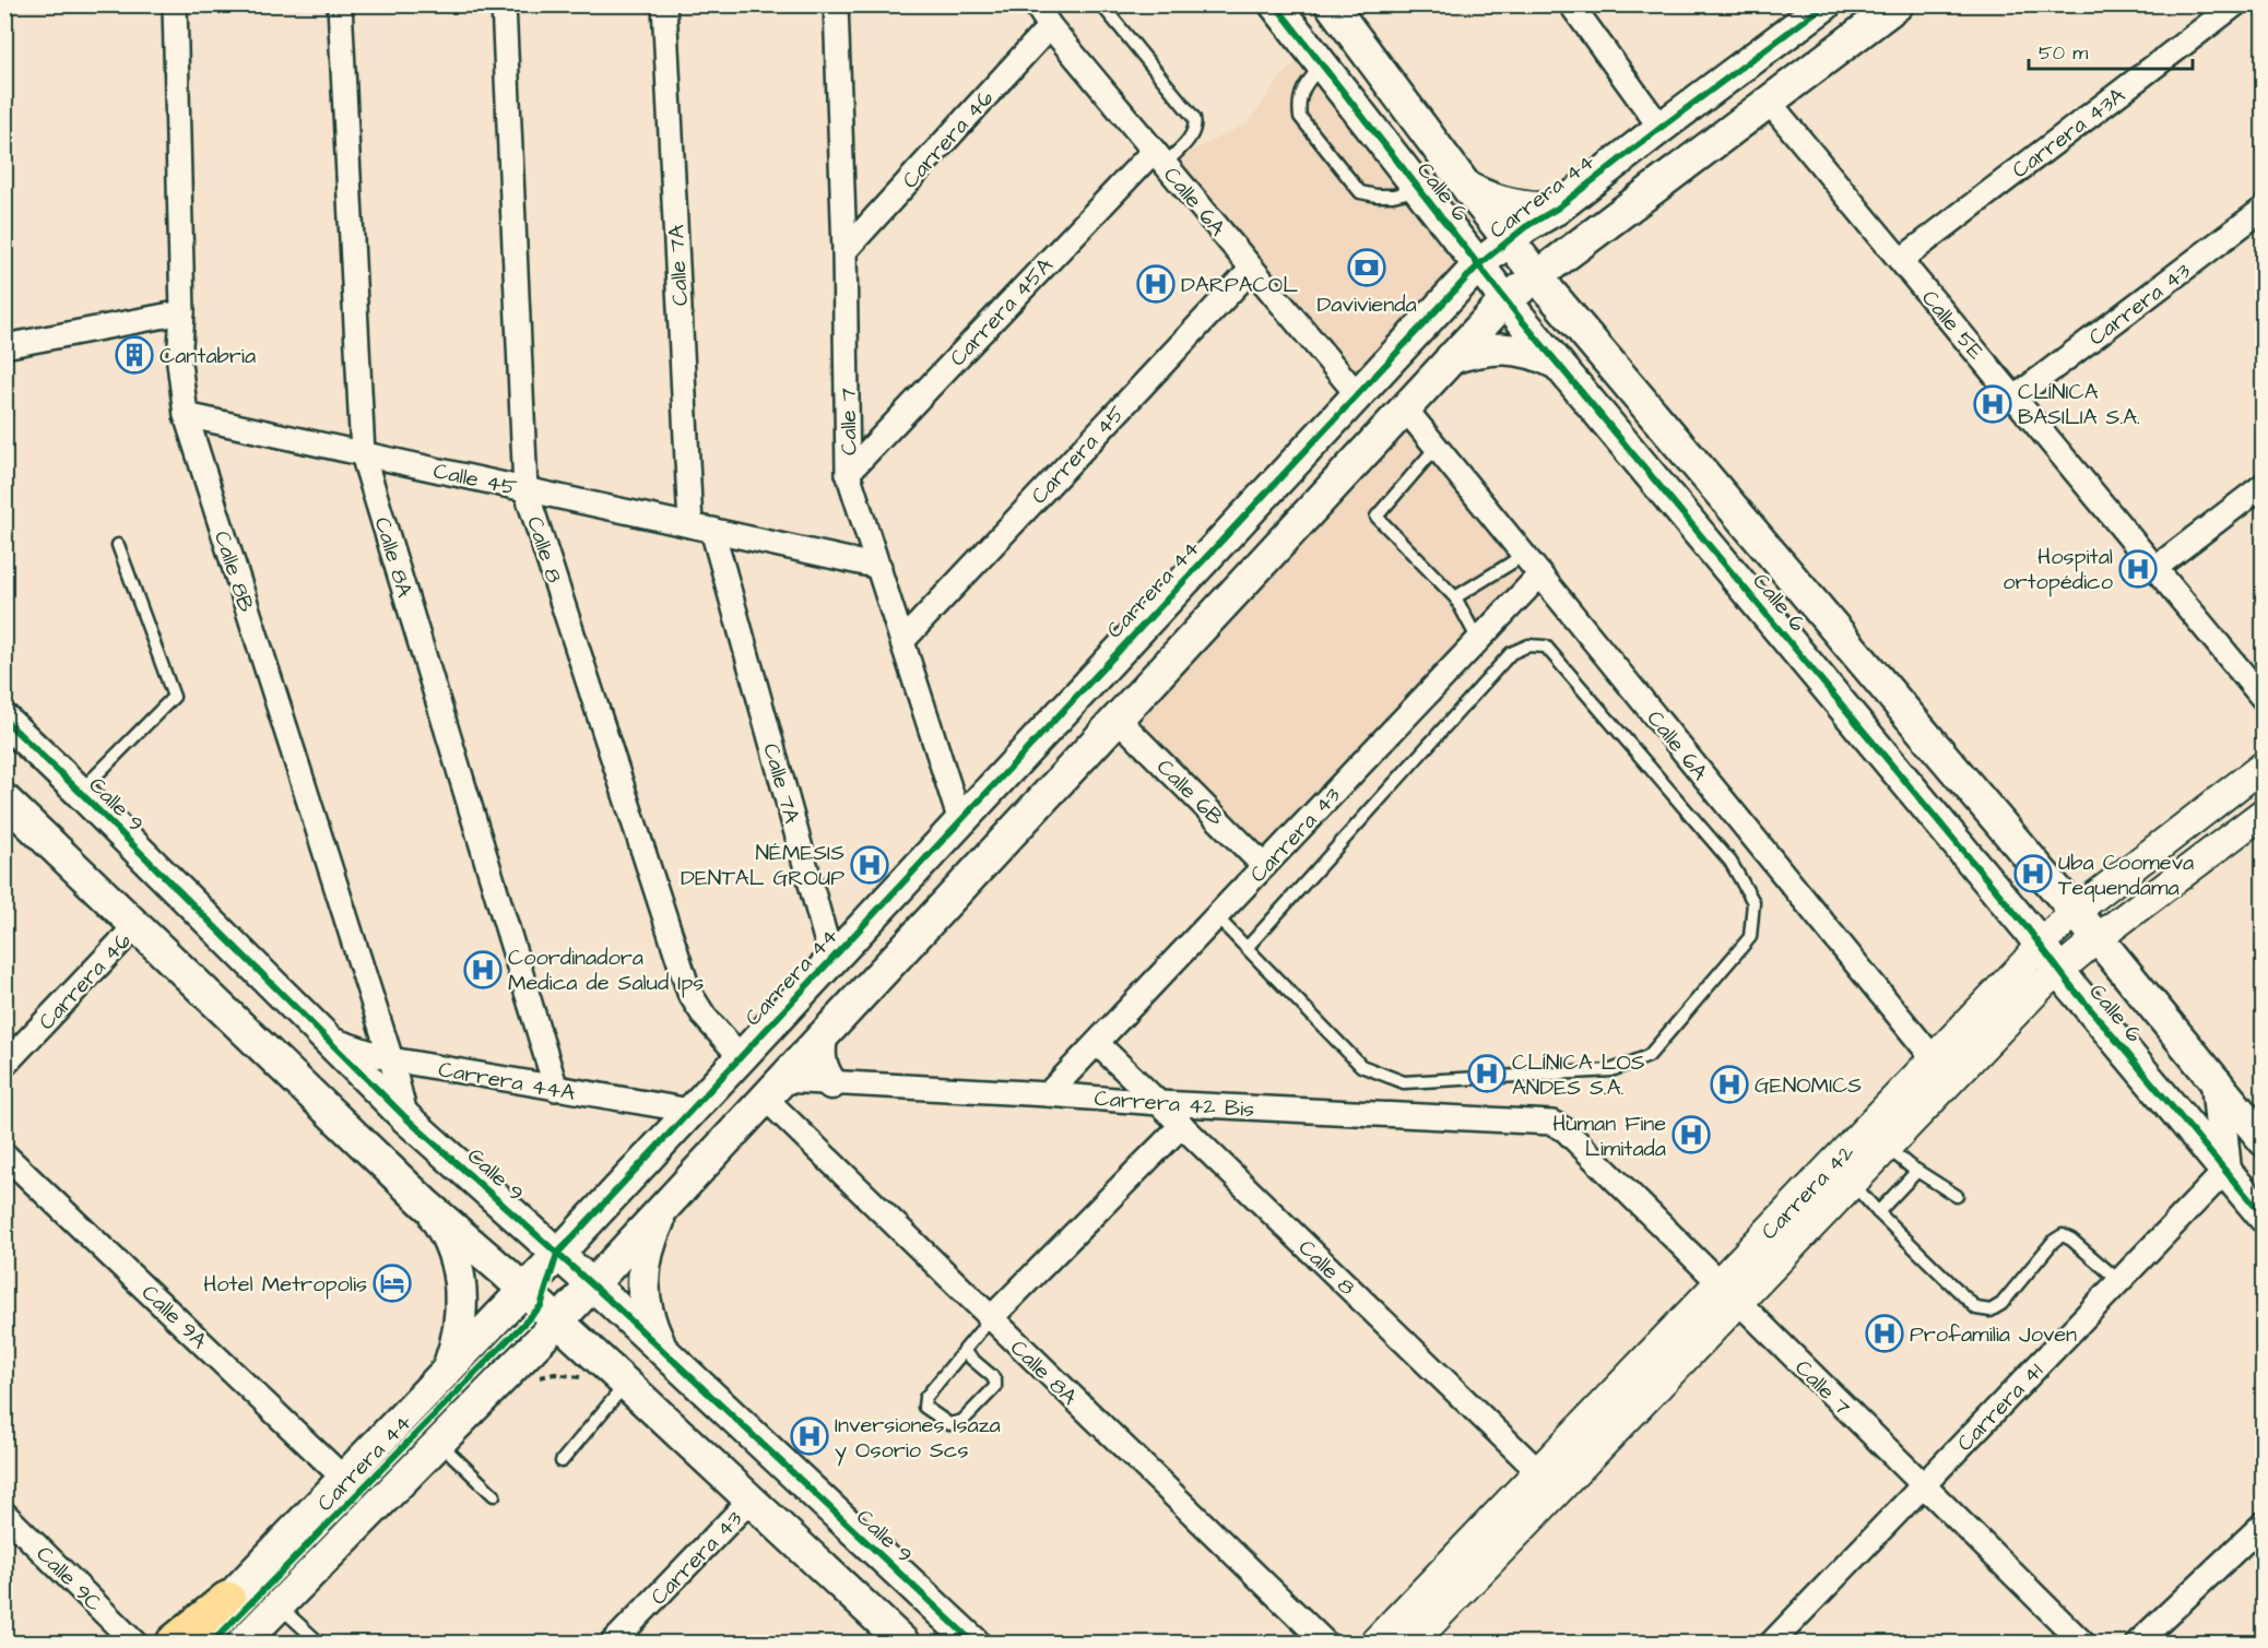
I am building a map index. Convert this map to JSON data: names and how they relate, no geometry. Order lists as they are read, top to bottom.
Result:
{
  "streets": {
    "main road": ["Calle 6", "Carrera 44", "Calle 9"],
    "street": [
      "Carrera 43A",
      "Carrera 46",
      "Calle 6A",
      "Calle 7A",
      "Carrera 43",
      "Carrera 45A",
      "Calle 5E",
      "Calle 7",
      "Carrera 45",
      "Calle 45",
      "Calle 8",
      "Calle 8A",
      "Calle 8B",
      "Calle 6B",
      "Carrera 44A",
      "Carrera 42 Bis",
      "Carrera 42",
      "Calle 9A",
      "Carrera 41",
      "Calle 9C"
    ]
  },
  "crossings": [
    ["Carrera 43A", "Calle 5E"],
    ["Carrera 46", "Calle 6A"],
    ["Carrera 46", "Calle 7"],
    ["Calle 6", "Carrera 44"],
    ["Calle 6", "Carrera 42"],
    ["Calle 6", "Carrera 41"],
    ["Carrera 44", "Calle 6A"],
    ["Carrera 44", "Calle 7A"],
    ["Carrera 44", "Calle 5E"],
    ["Carrera 44", "Calle 7"],
    ["Carrera 44", "Calle 8"],
    ["Carrera 44", "Calle 8A"],
    ["Carrera 44", "Calle 6B"],
    ["Carrera 44", "Calle 9"],
    ["Carrera 44", "Carrera 44A"],
    ["Carrera 44", "Carrera 42 Bis"],
    ["Carrera 44", "Calle 9A"],
    ["Calle 6A", "Carrera 43"],
    ["Calle 6A", "Carrera 45A"],
    ["Calle 6A", "Carrera 45"],
    ["Calle 6A", "Carrera 42"],
    ["Calle 7A", "Calle 45"],
    ["Carrera 43", "Calle 5E"],
    ["Carrera 43", "Calle 8"],
    ["Carrera 43", "Calle 6B"],
    ["Carrera 43", "Carrera 42 Bis"],
    ["Carrera 45A", "Calle 7"],
    ["Calle 7", "Carrera 45"],
    ["Calle 7", "Calle 45"],
    ["Calle 7", "Carrera 42 Bis"],
    ["Calle 7", "Carrera 42"],
    ["Calle 7", "Carrera 41"],
    ["Calle 45", "Calle 8"],
    ["Calle 45", "Calle 8A"],
    ["Calle 45", "Calle 8B"],
    ["Calle 8", "Carrera 42 Bis"],
    ["Calle 8", "Carrera 42"],
    ["Calle 8A", "Carrera 44A"],
    ["Calle 8A", "Carrera 42 Bis"],
    ["Calle 8B", "Calle 9"],
    ["Calle 8B", "Carrera 44A"],
    ["Calle 9", "Carrera 44A"]
  ],
  "places": {
    "bank": ["Davivienda"],
    "hospital": [
      "DARPACOL",
      "CLÍNICA BASILIA S.A.",
      "Hospital ortopédico",
      "NÉMESIS DENTAL GROUP",
      "Uba Coomeva Tequendama",
      "Coordinadora Medica de Salud Ips",
      "CLÍNICA LOS ANDES S.A.",
      "GENOMICS",
      "Human Fine Limitada",
      "Profamilia Joven",
      "Inversiones Isaza y Osorio Scs"
    ],
    "building": ["Cantabria"],
    "hotel": ["Hotel Metropolis"]
  },
  "scale_bar": "50 m"
}
